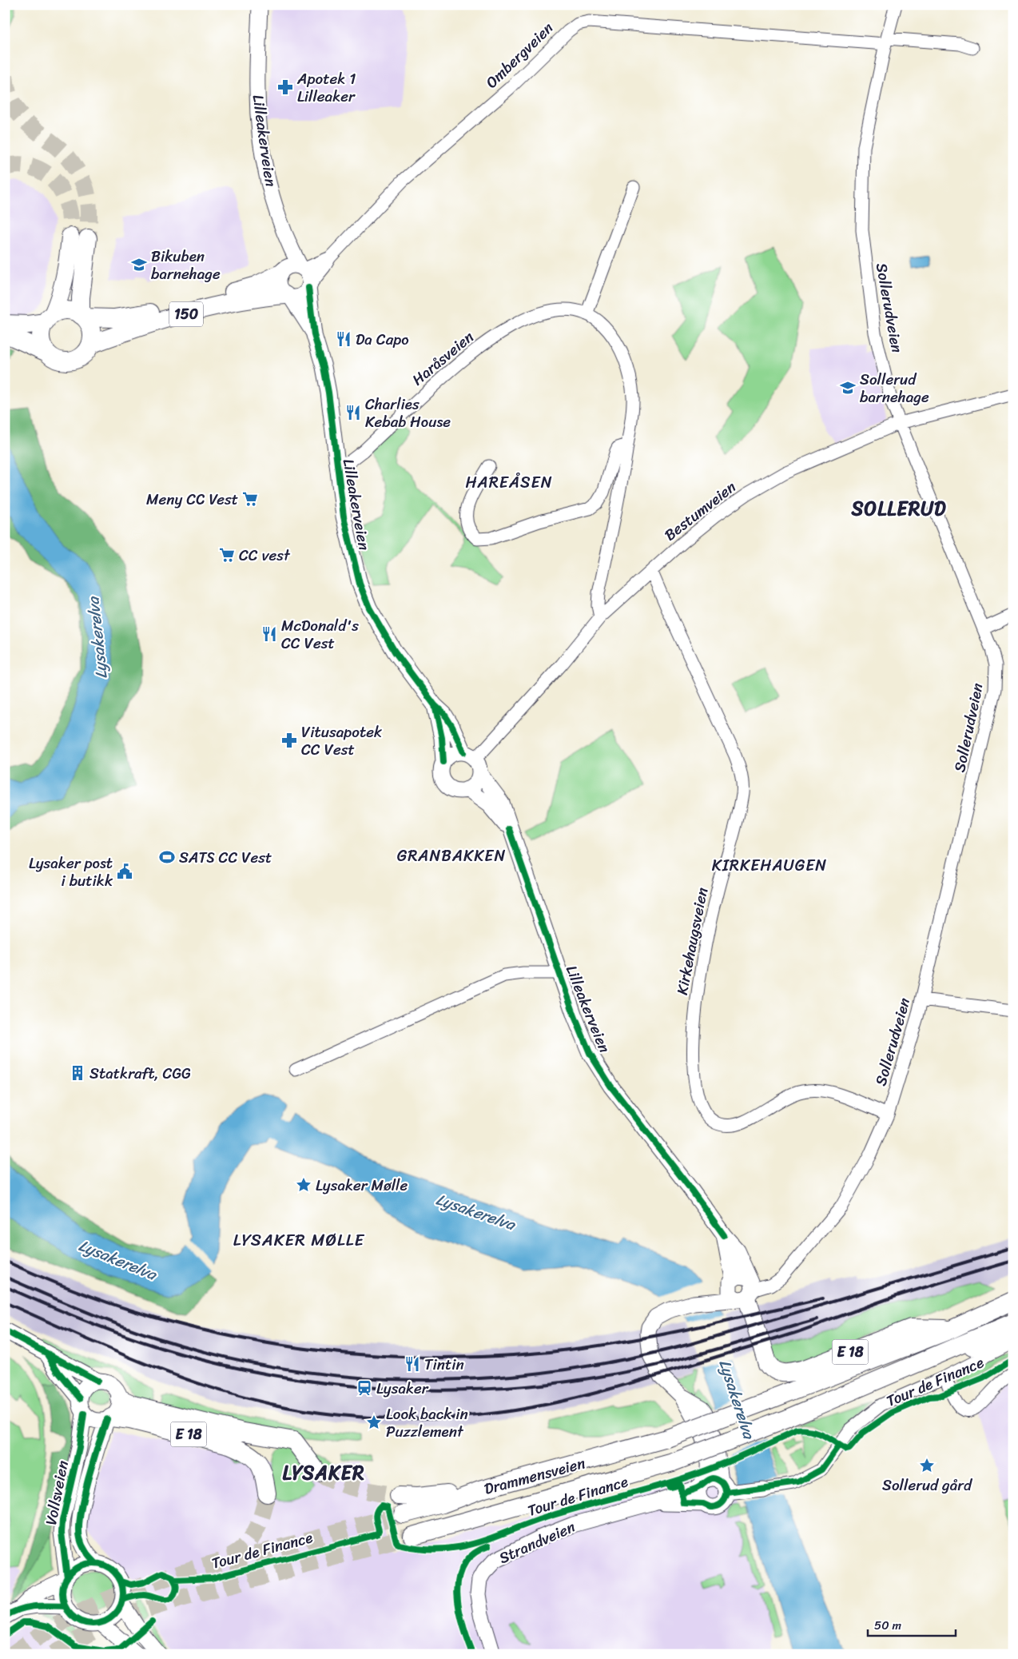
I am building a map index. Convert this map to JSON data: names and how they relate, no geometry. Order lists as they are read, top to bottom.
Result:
{
  "streets": {
    "highway": ["150", "E 18", "Drammensveien"],
    "main road": ["Lilleakerveien", "Vollsveien", "Strandveien"],
    "street": [
      "Ombergveien",
      "Sollerudveien",
      "Haråsveien",
      "Bestumveien",
      "Kirkehaugsveien"
    ],
    "cycle path": ["Tour de Finance"]
  },
  "crossings": [
    ["Ombergveien", "Lilleakerveien"],
    ["Ombergveien", "Sollerudveien"],
    ["Ombergveien", "150"],
    ["Lilleakerveien", "Sollerudveien"],
    ["Lilleakerveien", "150"],
    ["Lilleakerveien", "Haråsveien"],
    ["Lilleakerveien", "Bestumveien"],
    ["Lilleakerveien", "E 18"],
    ["Sollerudveien", "Bestumveien"],
    ["Sollerudveien", "Kirkehaugsveien"],
    ["Sollerudveien", "E 18"],
    ["Haråsveien", "Bestumveien"],
    ["Bestumveien", "Kirkehaugsveien"],
    ["E 18", "Drammensveien"],
    ["E 18", "Vollsveien"]
  ],
  "districts": [
    "HAREÅSEN",
    "SOLLERUD",
    "GRANBAKKEN",
    "KIRKEHAUGEN",
    "LYSAKER MØLLE",
    "LYSAKER"
  ],
  "water": ["Lysakerelva"],
  "places": {
    "pharmacy": ["Apotek 1 Lilleaker", "Vitusapotek CC Vest"],
    "school or university": ["Bikuben barnehage", "Sollerud barnehage"],
    "restaurant": [
      "Da Capo",
      "Charlies Kebab House",
      "McDonald's CC Vest",
      "Tintin"
    ],
    "supermarket": ["Meny CC Vest", "CC vest"],
    "sports": ["SATS CC Vest"],
    "public building": ["Lysaker post i butikk"],
    "building": ["Statkraft, CGG"],
    "place": ["Lysaker Mølle", "Look back in Puzzlement", "Sollerud gård"],
    "station": ["Lysaker"]
  },
  "scale_bar": "50 m"
}
